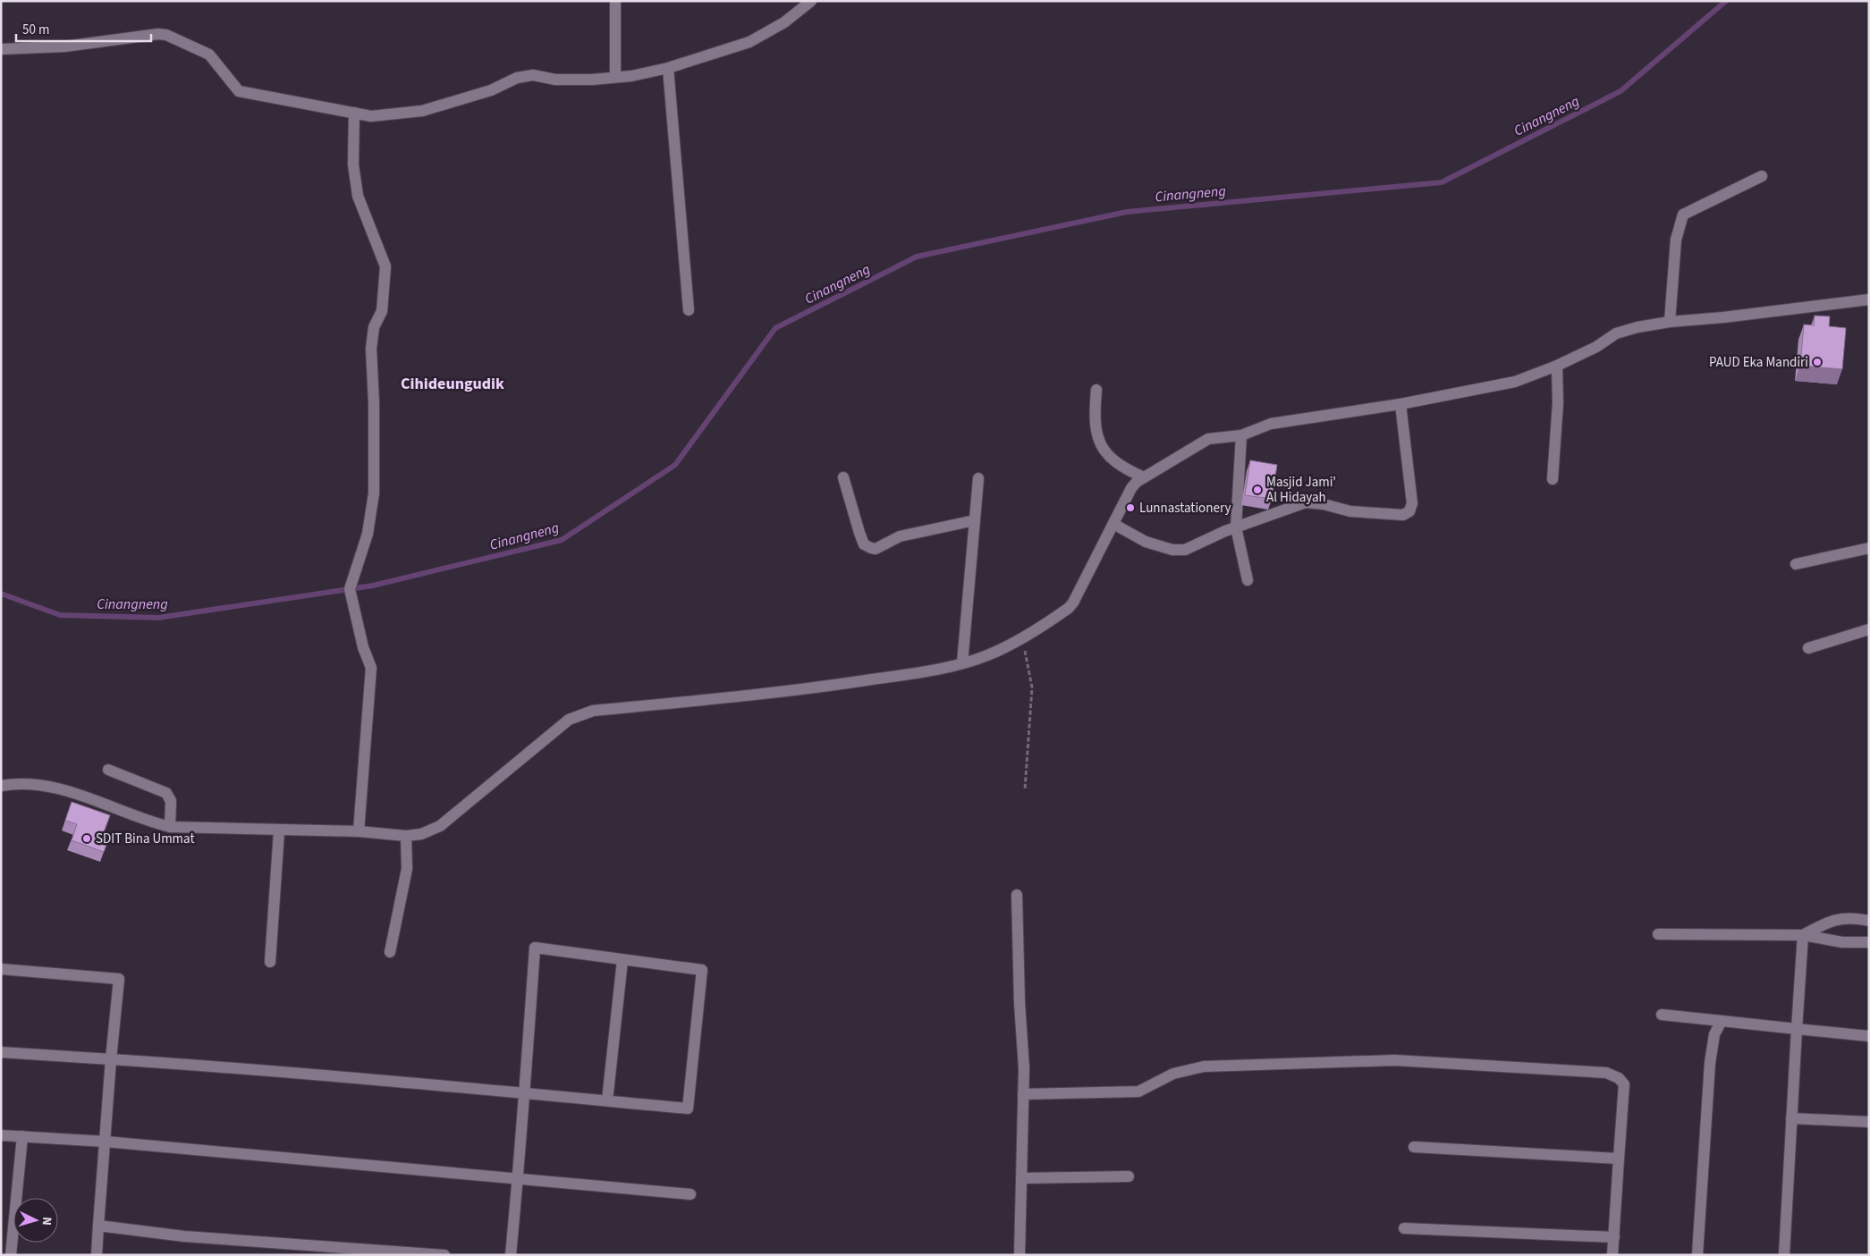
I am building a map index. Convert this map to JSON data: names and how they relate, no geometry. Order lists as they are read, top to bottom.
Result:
{
  "districts": ["Cihideungudik"],
  "water": ["Cinangneng"],
  "places": [
    "PAUD Eka Mandiri",
    "Masjid Jami' Al Hidayah",
    "Lunnastationery",
    "SDIT Bina Ummat"
  ],
  "scale_bar": "50 m",
  "north": "right"
}
